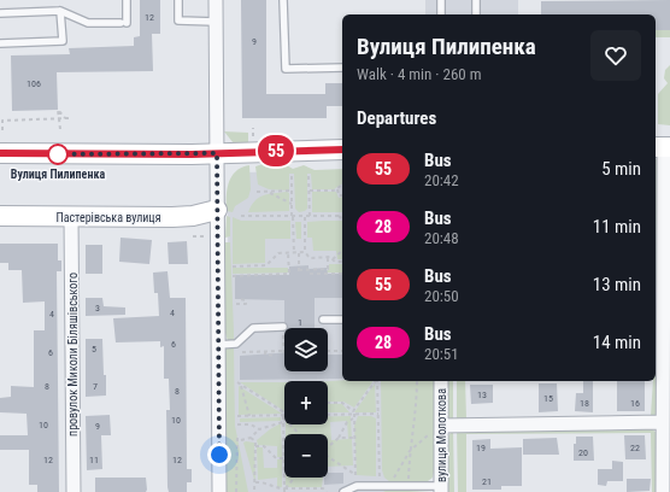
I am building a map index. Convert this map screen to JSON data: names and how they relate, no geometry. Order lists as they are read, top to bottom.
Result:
{
  "streets": {
    "main road": ["Пастерівська вулиця"],
    "street": ["провулок Миколи Біляшівського", "вулиця Молоткова"]
  },
  "crossings": [
    ["Пастерівська вулиця", "провулок Миколи Біляшівського"]
  ],
  "places": ["Вулиця Пилипенка"],
  "lines": ["bus line 55"],
  "house_numbers": [
    "12",
    "9",
    "106",
    "3",
    "4",
    "4",
    "1",
    "6",
    "5",
    "6",
    "8",
    "7",
    "8",
    "13",
    "15",
    "18",
    "16",
    "10",
    "10",
    "9",
    "19",
    "22",
    "20",
    "12",
    "11",
    "12",
    "21"
  ],
  "page": {
    "on_map": "55",
    "heading": [
      ["Вулиця Пилипенка", "Walk · 4 min · 260 m"],
      "Departures"
    ],
    "list": [
      {
        "mark": "55",
        "name": "Bus",
        "note": "20:42",
        "value": "5 min"
      },
      {
        "mark": "28",
        "name": "Bus",
        "note": "20:48",
        "value": "11 min"
      },
      {
        "mark": "55",
        "name": "Bus",
        "note": "20:50",
        "value": "13 min"
      },
      {
        "mark": "28",
        "name": "Bus",
        "note": "20:51",
        "value": "14 min"
      }
    ],
    "map_buttons": ["+", "−"]
  }
}
